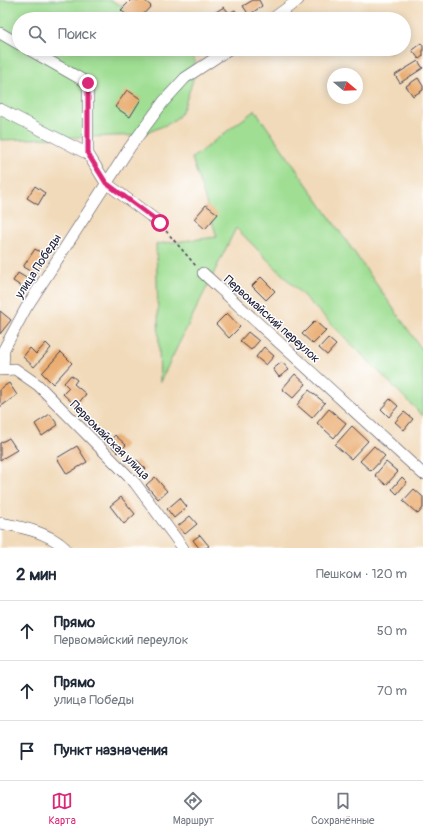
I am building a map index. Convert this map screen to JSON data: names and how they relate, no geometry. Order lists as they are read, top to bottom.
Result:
{
  "streets": {
    "street": ["улица Победы", "Первомайский переулок", "Первомайская улица"]
  },
  "crossings": [
    ["улица Победы", "Первомайская улица"]
  ],
  "north": "right",
  "page": {
    "search": "Поиск",
    "heading": ["2 мин", "Пешком · 120 m"],
    "list": [
      ["Прямо", "Первомайский переулок", "50 m"],
      ["Прямо", "улица Победы", "70 m"],
      "Пункт назначения"
    ],
    "nav": ["Карта", "Маршрут", "Сохранённые"]
  }
}
